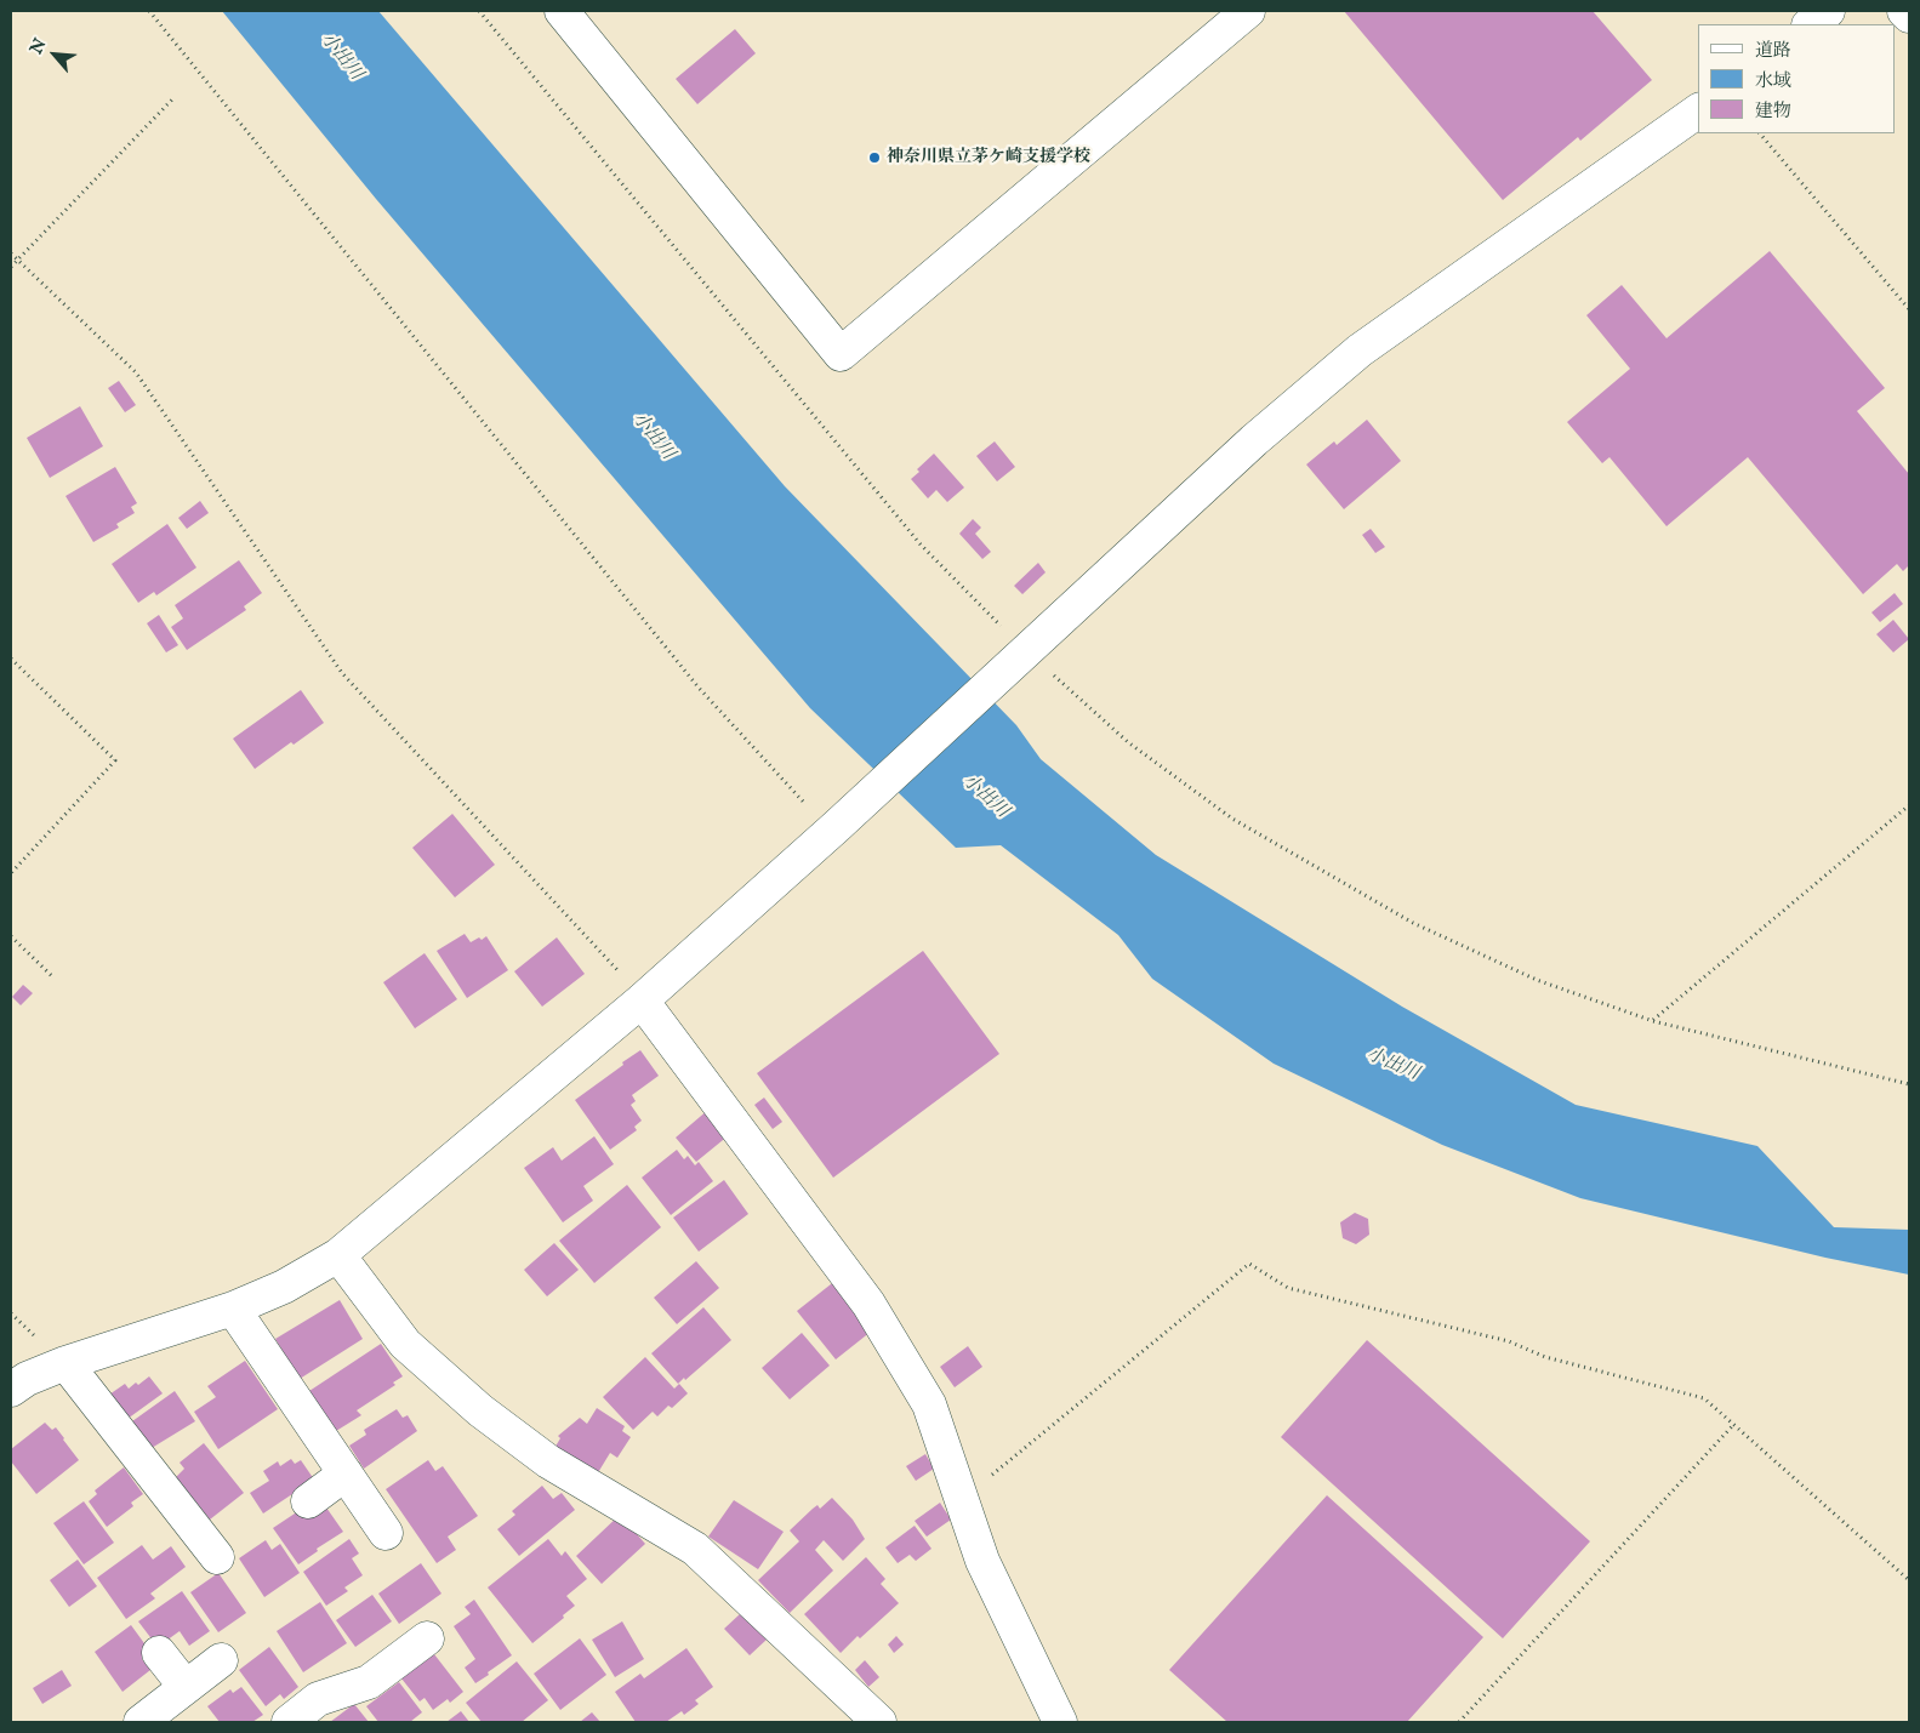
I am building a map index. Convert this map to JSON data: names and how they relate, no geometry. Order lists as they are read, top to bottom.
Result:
{
  "water": ["小出川"],
  "places": ["神奈川県立茅ケ崎支援学校"],
  "legend": ["道路", "水域", "建物"],
  "north": "top left"
}
